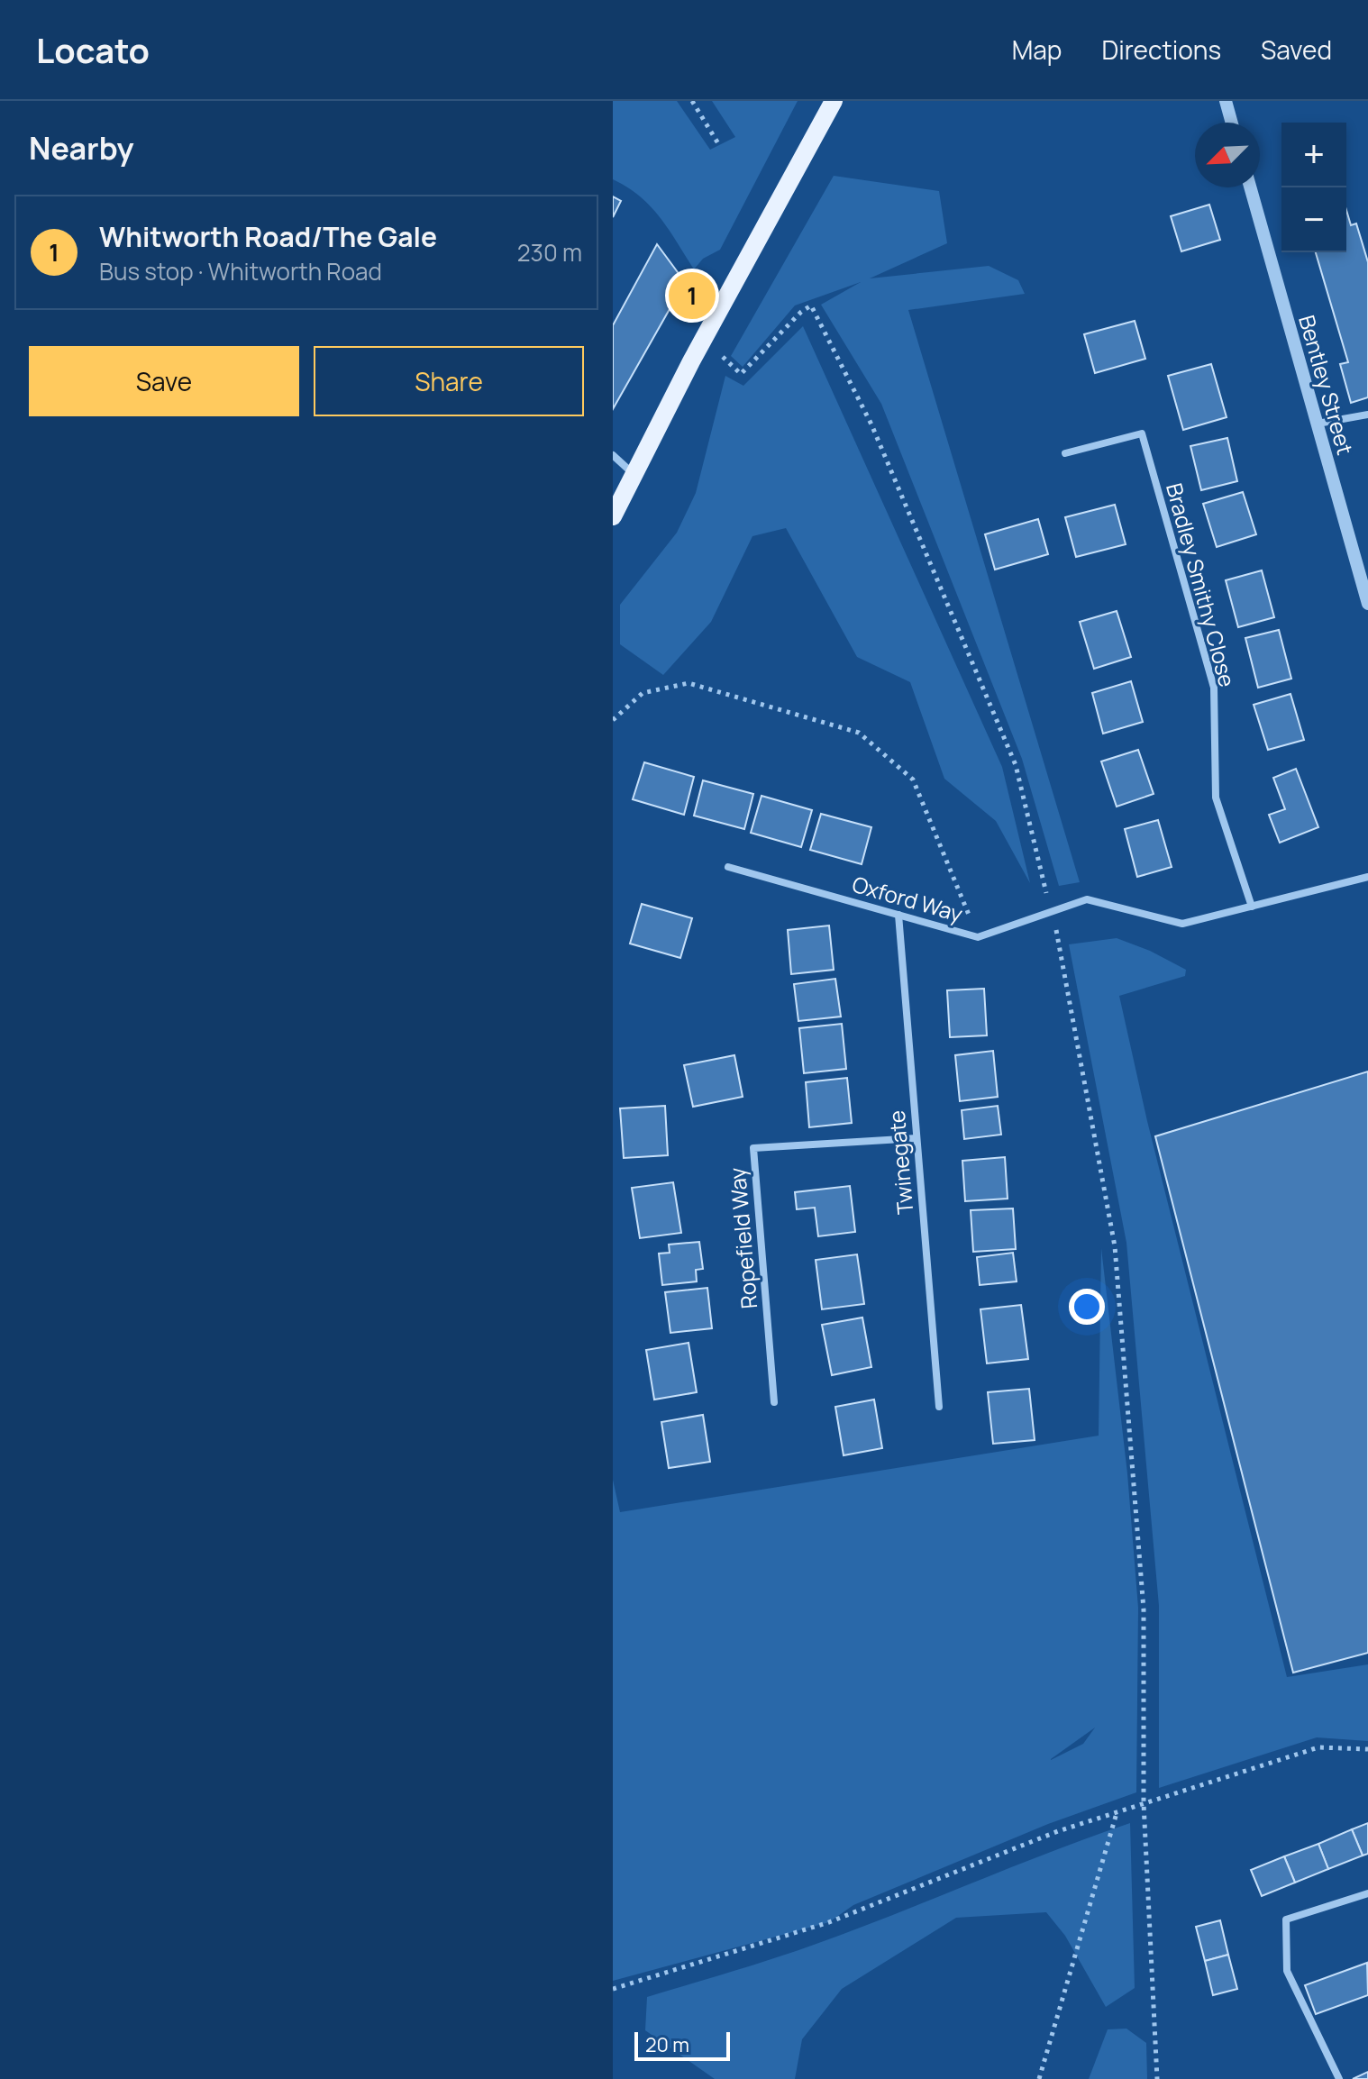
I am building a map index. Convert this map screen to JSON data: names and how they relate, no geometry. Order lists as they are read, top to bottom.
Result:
{
  "streets": {
    "street": [
      "Bentley Street",
      "Bradley Smithy Close",
      "Oxford Way",
      "Twinegate",
      "Ropefield Way"
    ]
  },
  "crossings": [
    ["Bradley Smithy Close", "Oxford Way"],
    ["Oxford Way", "Twinegate"],
    ["Twinegate", "Ropefield Way"]
  ],
  "scale_bar": "20 m",
  "north": "bottom left",
  "page": {
    "header": "Locato",
    "nav": ["Map", "Directions", "Saved"],
    "heading": "Nearby",
    "map_buttons": ["+", "−"],
    "list": [
      {
        "mark": "1",
        "name": "Whitworth Road/The Gale",
        "note": "Bus stop · Whitworth Road",
        "value": "230 m"
      }
    ],
    "pins": "1",
    "buttons": ["Save", "Share"],
    "scale": "20 m"
  }
}
